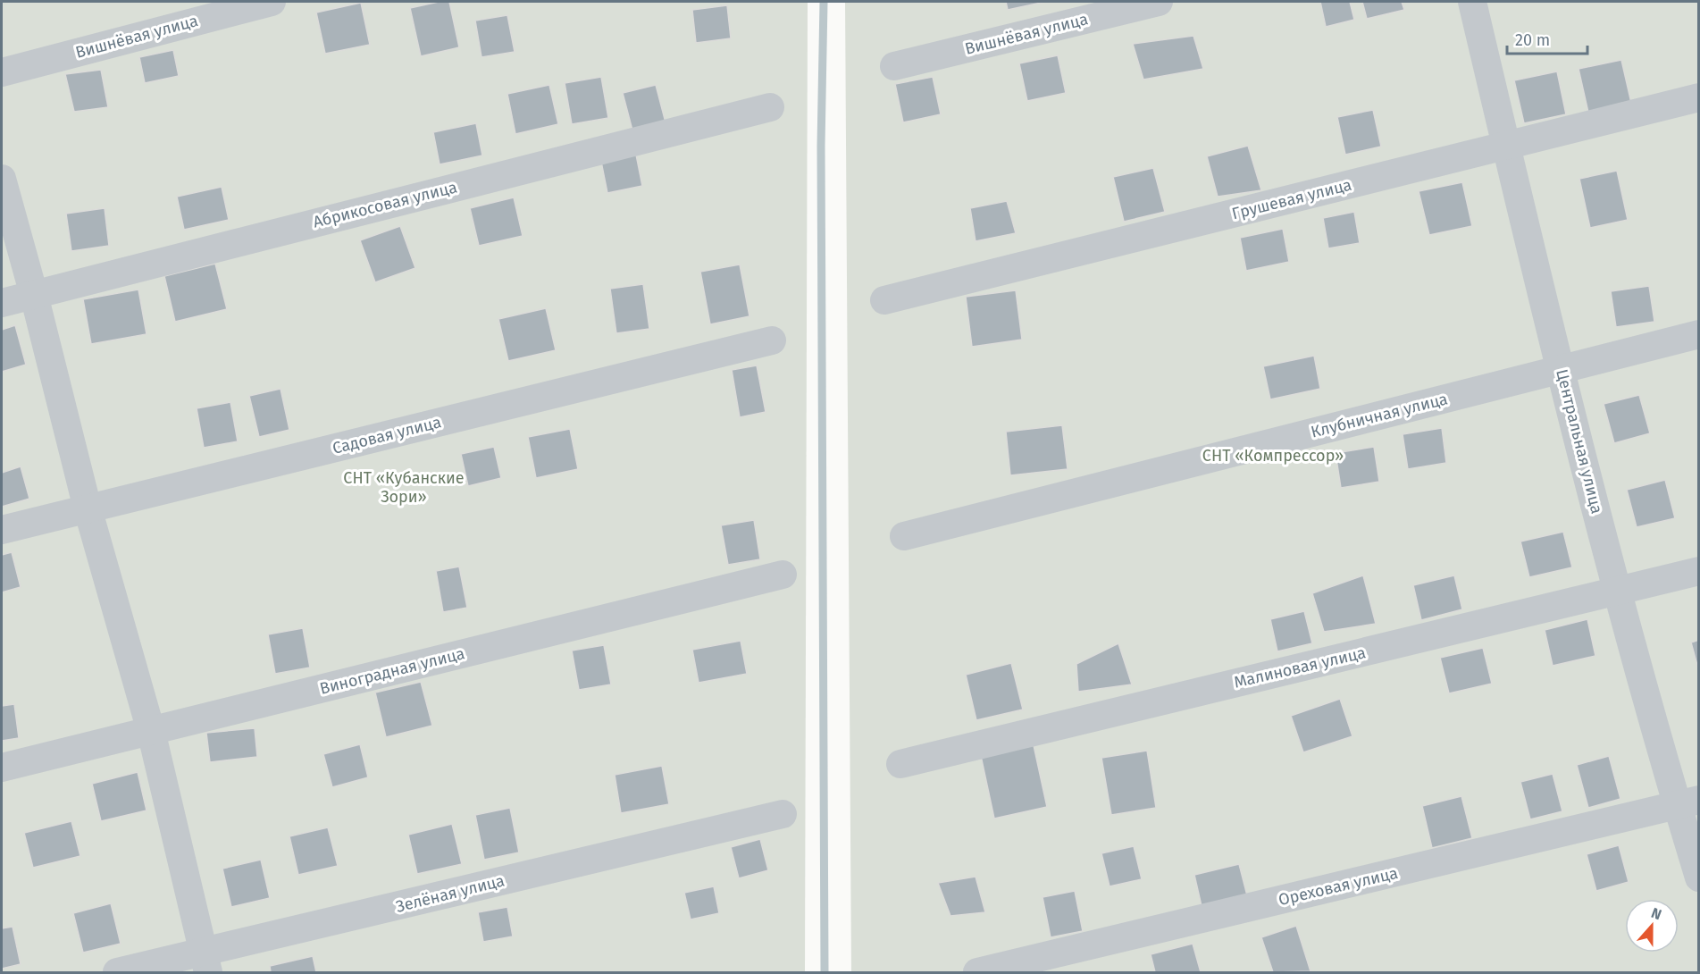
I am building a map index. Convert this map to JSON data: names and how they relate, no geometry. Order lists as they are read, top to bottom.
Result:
{
  "streets": {
    "street": [
      "Вишнёвая улица",
      "Грушевая улица",
      "Абрикосовая улица",
      "Клубничная улица",
      "Садовая улица",
      "Центральная улица",
      "Малиновая улица",
      "Виноградная улица",
      "Ореховая улица",
      "Зелёная улица"
    ]
  },
  "crossings": [
    ["Грушевая улица", "Центральная улица"],
    ["Клубничная улица", "Центральная улица"],
    ["Центральная улица", "Малиновая улица"],
    ["Центральная улица", "Ореховая улица"]
  ],
  "parks": ["СНТ «Компрессор»", "СНТ «Кубанские Зори»"],
  "scale_bar": "20 m",
  "north": "top"
}
